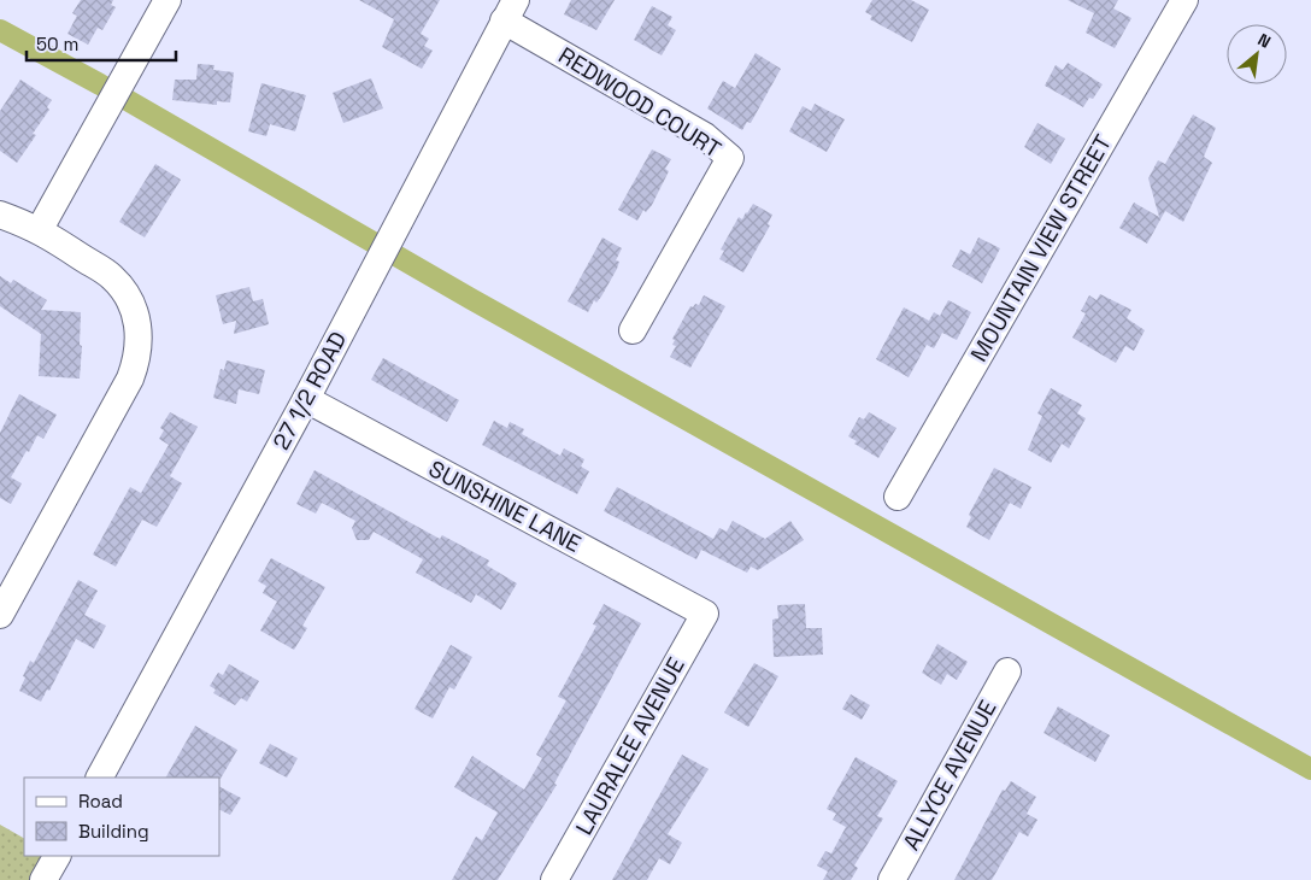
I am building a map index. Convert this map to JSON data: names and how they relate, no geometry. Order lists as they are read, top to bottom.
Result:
{
  "streets": {
    "street": [
      "REDWOOD COURT",
      "MOUNTAIN VIEW STREET",
      "27 1/2 ROAD",
      "SUNSHINE LANE",
      "LAURALEE AVENUE",
      "ALLYCE AVENUE"
    ]
  },
  "crossings": [
    ["REDWOOD COURT", "27 1/2 ROAD"],
    ["27 1/2 ROAD", "SUNSHINE LANE"],
    ["SUNSHINE LANE", "LAURALEE AVENUE"]
  ],
  "legend": ["Road", "Building"],
  "scale_bar": "50 m",
  "north": "top right"
}
